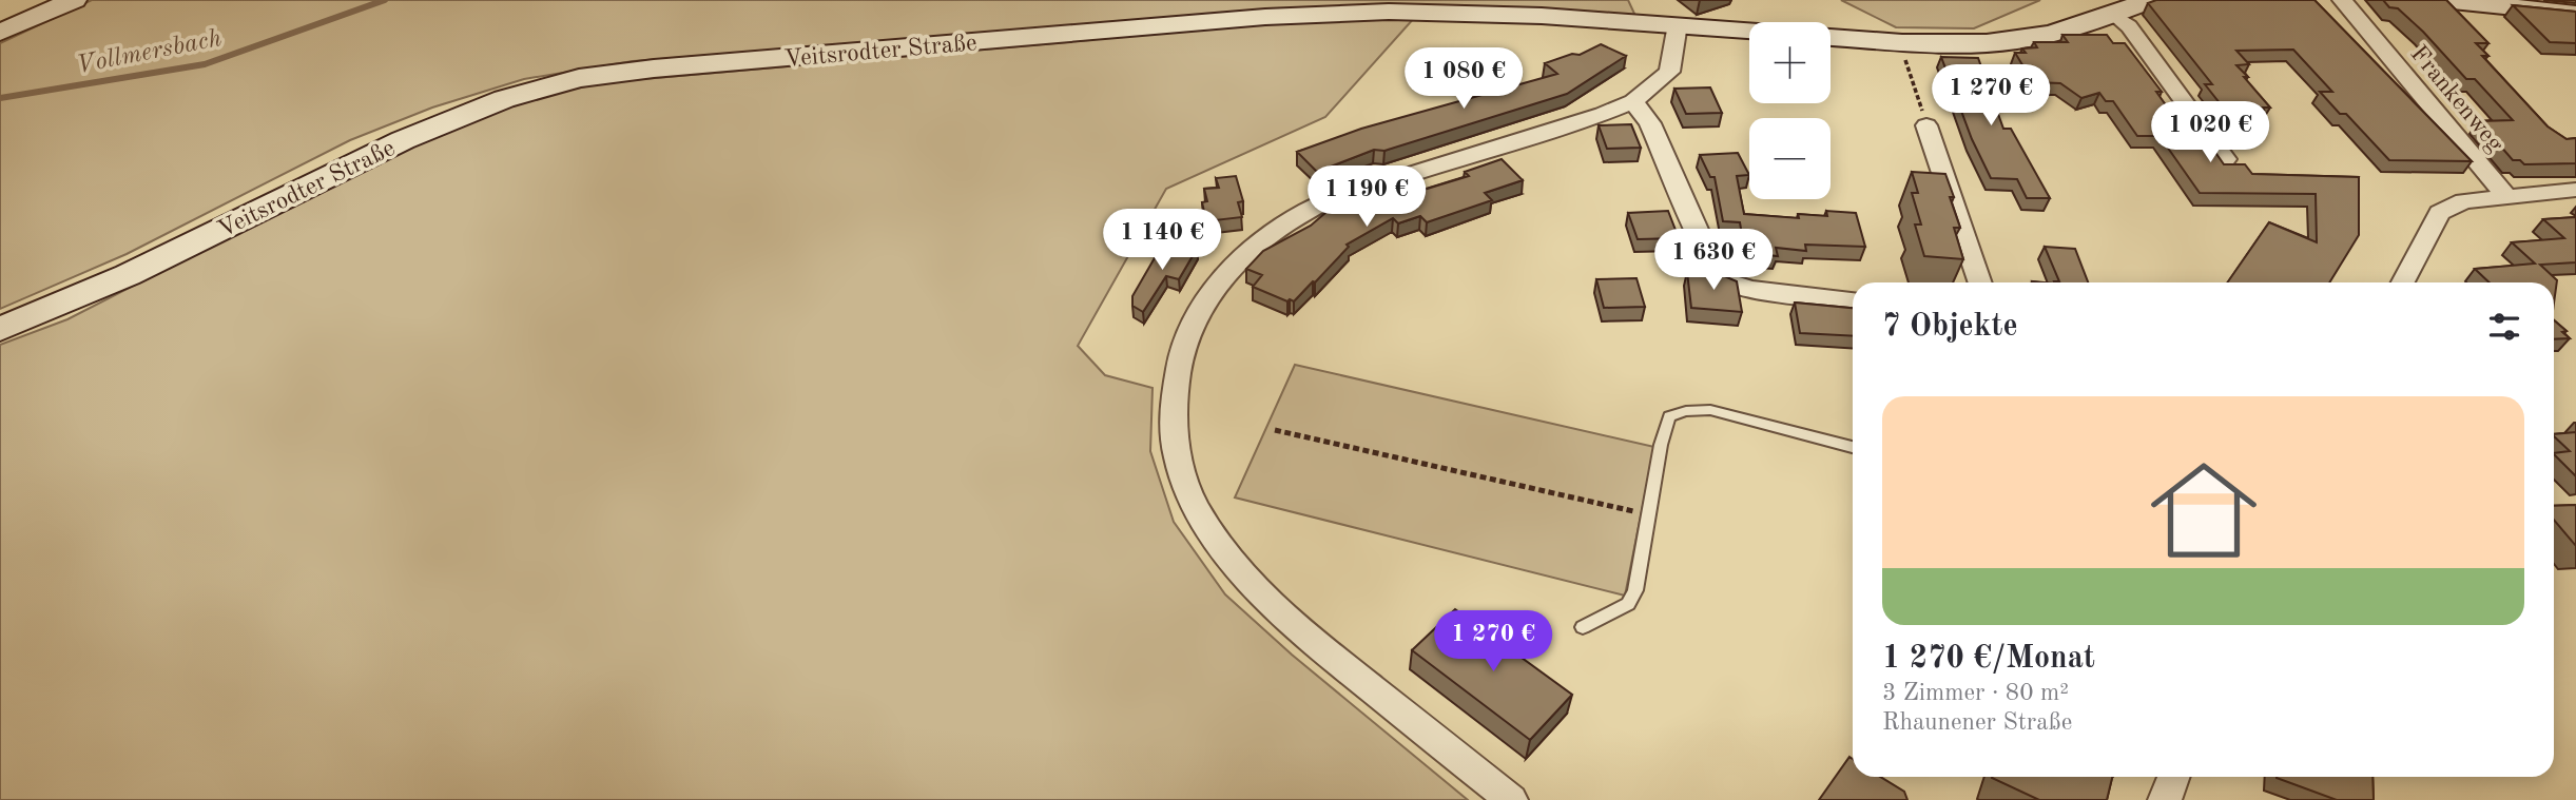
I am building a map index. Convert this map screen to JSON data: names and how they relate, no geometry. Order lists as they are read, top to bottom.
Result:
{
  "streets": {
    "street": ["Veitsrodter Straße", "Frankenweg"]
  },
  "water": ["Vollmersbach"],
  "page": {
    "map_buttons": ["+", "−"],
    "price": [
      "1 080 €",
      "1 270 €",
      "1 020 €",
      "1 190 €",
      "1 140 €",
      "1 630 €",
      "1 270 €"
    ],
    "heading": "7 Objekte",
    "list": [
      {
        "name": "1 270 €/Monat",
        "note": "3 Zimmer · 80 m² · Rhaunener Straße"
      }
    ]
  }
}
